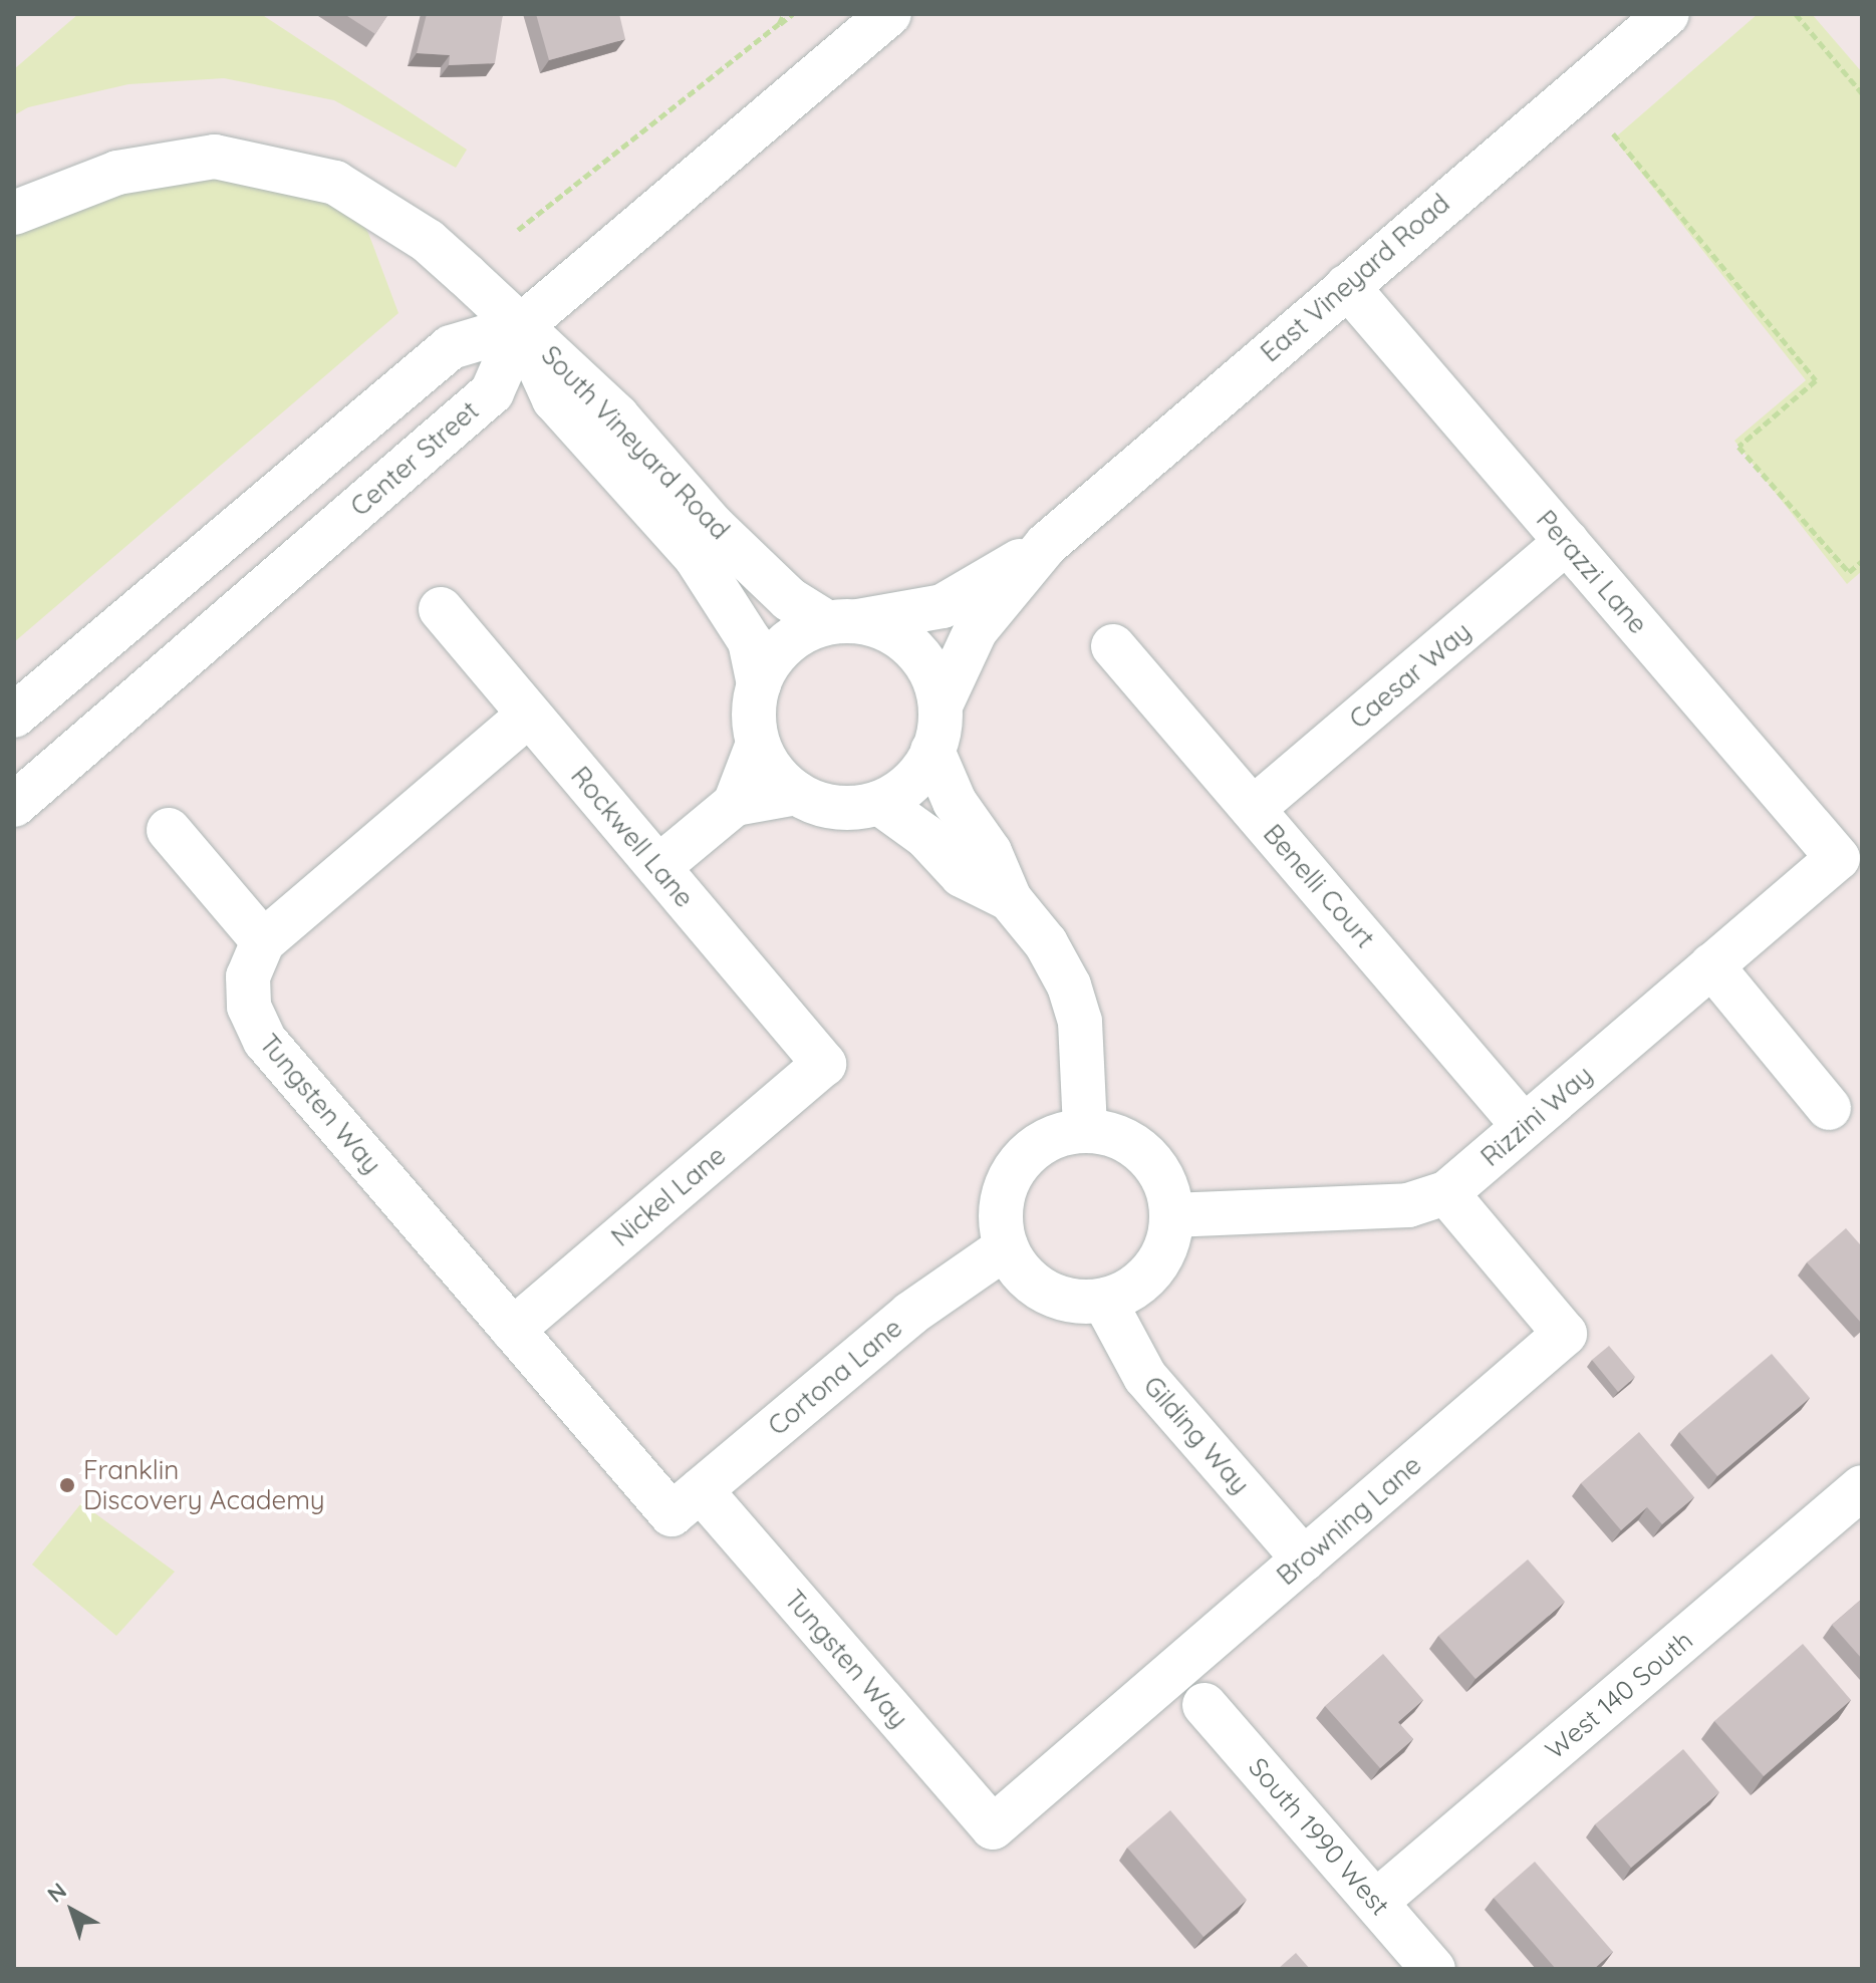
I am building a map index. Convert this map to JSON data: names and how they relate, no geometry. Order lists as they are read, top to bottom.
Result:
{
  "streets": {
    "street": [
      "East Vineyard Road",
      "South Vineyard Road",
      "Center Street",
      "Perazzi Lane",
      "Caesar Way",
      "Rockwell Lane",
      "Benelli Court",
      "Tungsten Way",
      "Rizzini Way",
      "Nickel Lane",
      "Cortona Lane",
      "Gilding Way",
      "Browning Lane",
      "West 140 South",
      "South 1990 West"
    ]
  },
  "crossings": [
    ["East Vineyard Road", "South Vineyard Road"],
    ["East Vineyard Road", "Perazzi Lane"],
    ["South Vineyard Road", "Center Street"],
    ["Perazzi Lane", "Caesar Way"],
    ["Perazzi Lane", "Rizzini Way"],
    ["Caesar Way", "Benelli Court"],
    ["Rockwell Lane", "Nickel Lane"],
    ["Benelli Court", "Rizzini Way"],
    ["Tungsten Way", "Nickel Lane"],
    ["Tungsten Way", "Cortona Lane"],
    ["Tungsten Way", "Browning Lane"],
    ["Rizzini Way", "Cortona Lane"],
    ["Rizzini Way", "Gilding Way"],
    ["Rizzini Way", "Browning Lane"],
    ["Cortona Lane", "Gilding Way"],
    ["Gilding Way", "Browning Lane"],
    ["West 140 South", "South 1990 West"]
  ],
  "places": ["Franklin Discovery Academy"],
  "north": "top left"
}
